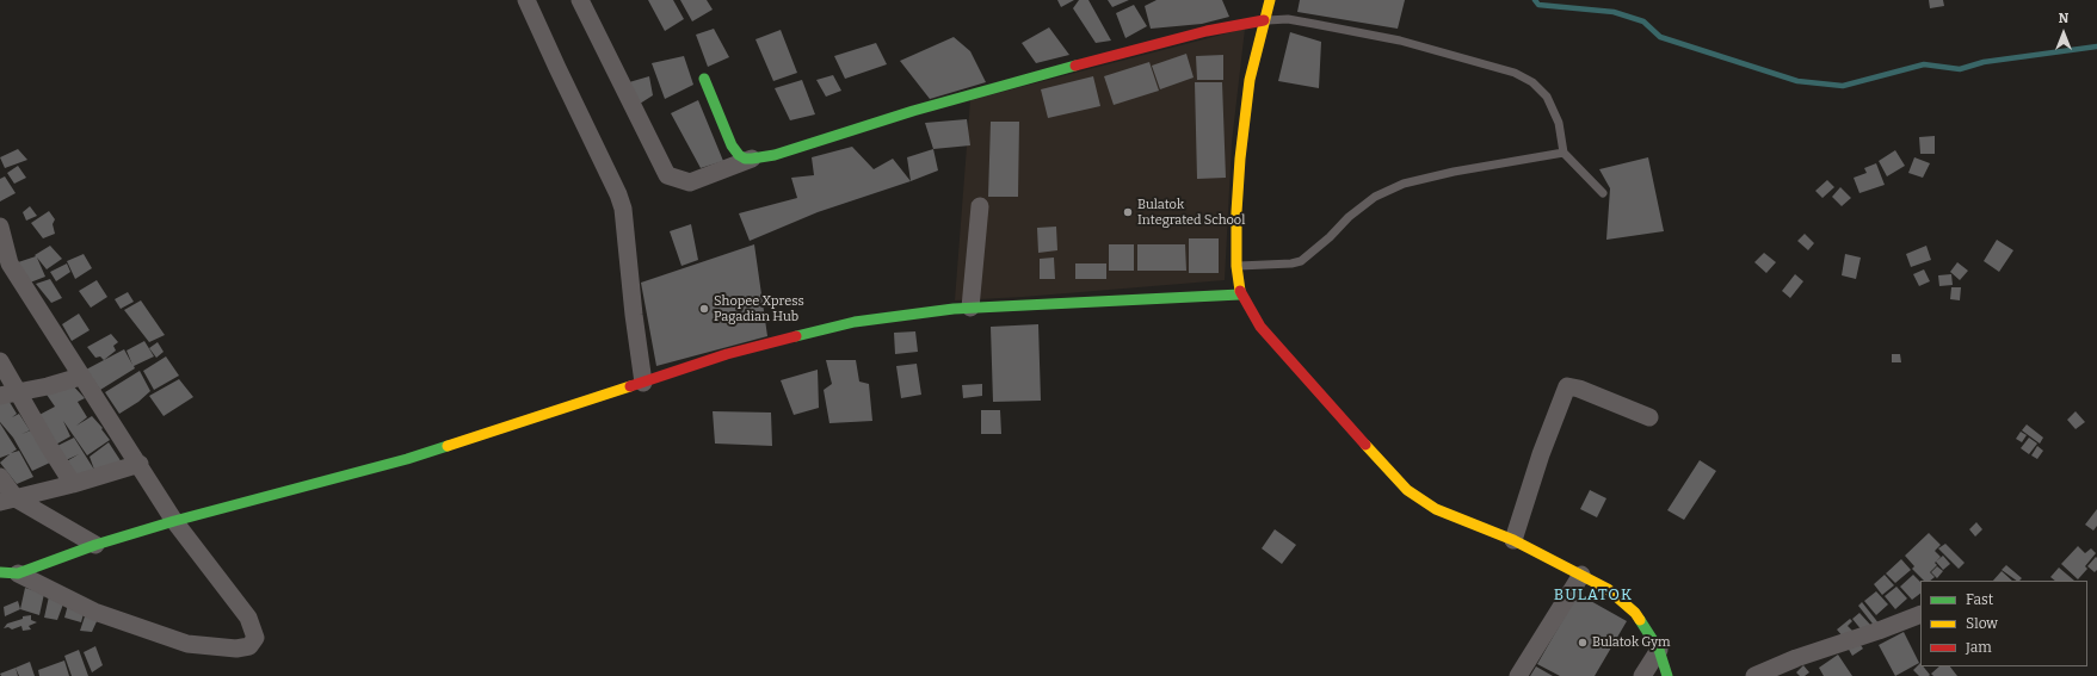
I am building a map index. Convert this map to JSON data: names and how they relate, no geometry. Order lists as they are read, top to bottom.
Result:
{
  "districts": ["BULATOK"],
  "places": ["Bulatok Integrated School", "Shopee Xpress Pagadian Hub", "Bulatok Gym"],
  "legend": ["Fast", "Slow", "Jam"],
  "north": "top"
}
